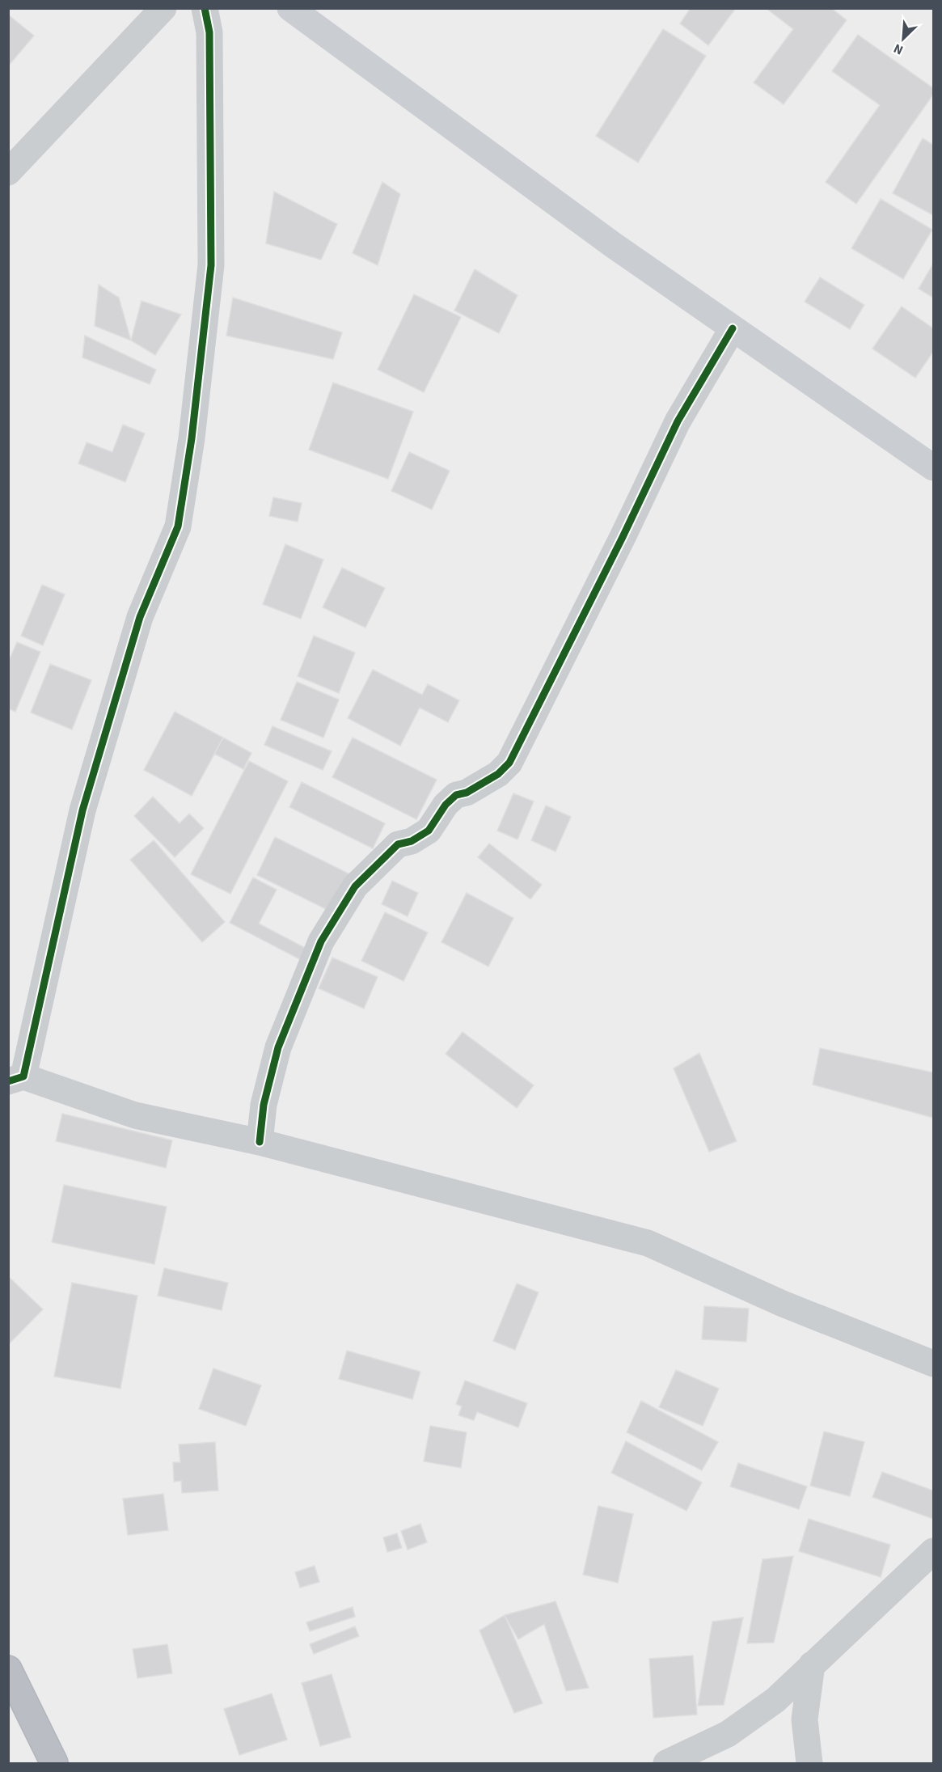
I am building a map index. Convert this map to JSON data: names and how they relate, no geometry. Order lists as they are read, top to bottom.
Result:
{
  "north": "bottom left"
}
